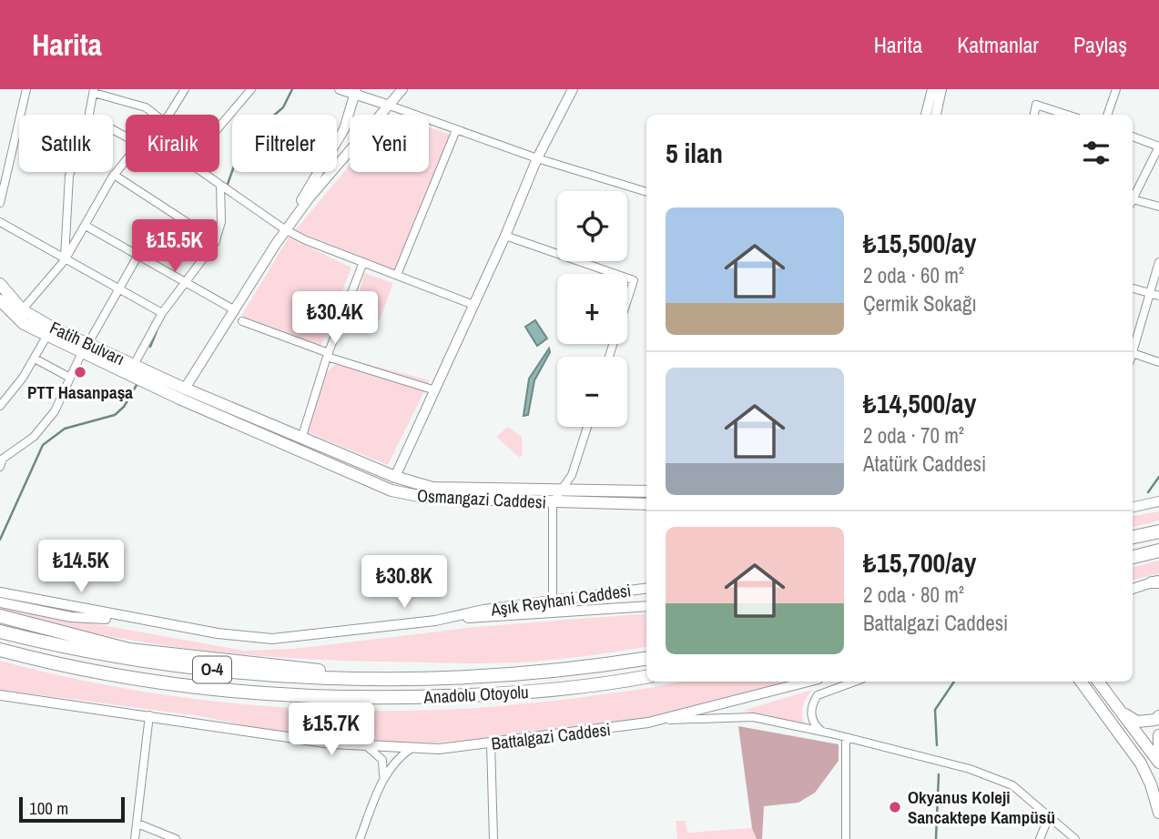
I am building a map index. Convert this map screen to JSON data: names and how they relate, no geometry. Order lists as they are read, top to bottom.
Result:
{
  "streets": {
    "highway": ["O-4", "Anadolu Otoyolu"],
    "main road": [
      "Fatih Bulvarı",
      "Osmangazi Caddesi",
      "Aşık Reyhani Caddesi",
      "Battalgazi Caddesi"
    ]
  },
  "crossings": [
    ["Fatih Bulvarı", "Osmangazi Caddesi"]
  ],
  "places": ["PTT Hasanpaşa", "Okyanus Koleji Sancaktepe Kampüsü"],
  "scale_bar": "100 m",
  "page": {
    "header": "Harita",
    "nav": ["Harita", "Katmanlar", "Paylaş"],
    "chip": [
      "Satılık",
      "Kiralık",
      "Filtreler",
      "Yeni"
    ],
    "heading": "5 ilan",
    "map_buttons": ["+", "−"],
    "list": [
      {
        "name": "₺15,500/ay",
        "note": "2 oda · 60 m² · Çermik Sokağı"
      },
      {
        "name": "₺14,500/ay",
        "note": "2 oda · 70 m² · Atatürk Caddesi"
      },
      {
        "name": "₺15,700/ay",
        "note": "2 oda · 80 m² · Battalgazi Caddesi"
      }
    ],
    "price": [
      "₺15.5K",
      "₺30.4K",
      "₺14.5K",
      "₺30.8K",
      "₺15.7K"
    ],
    "scale": "100 m"
  }
}
